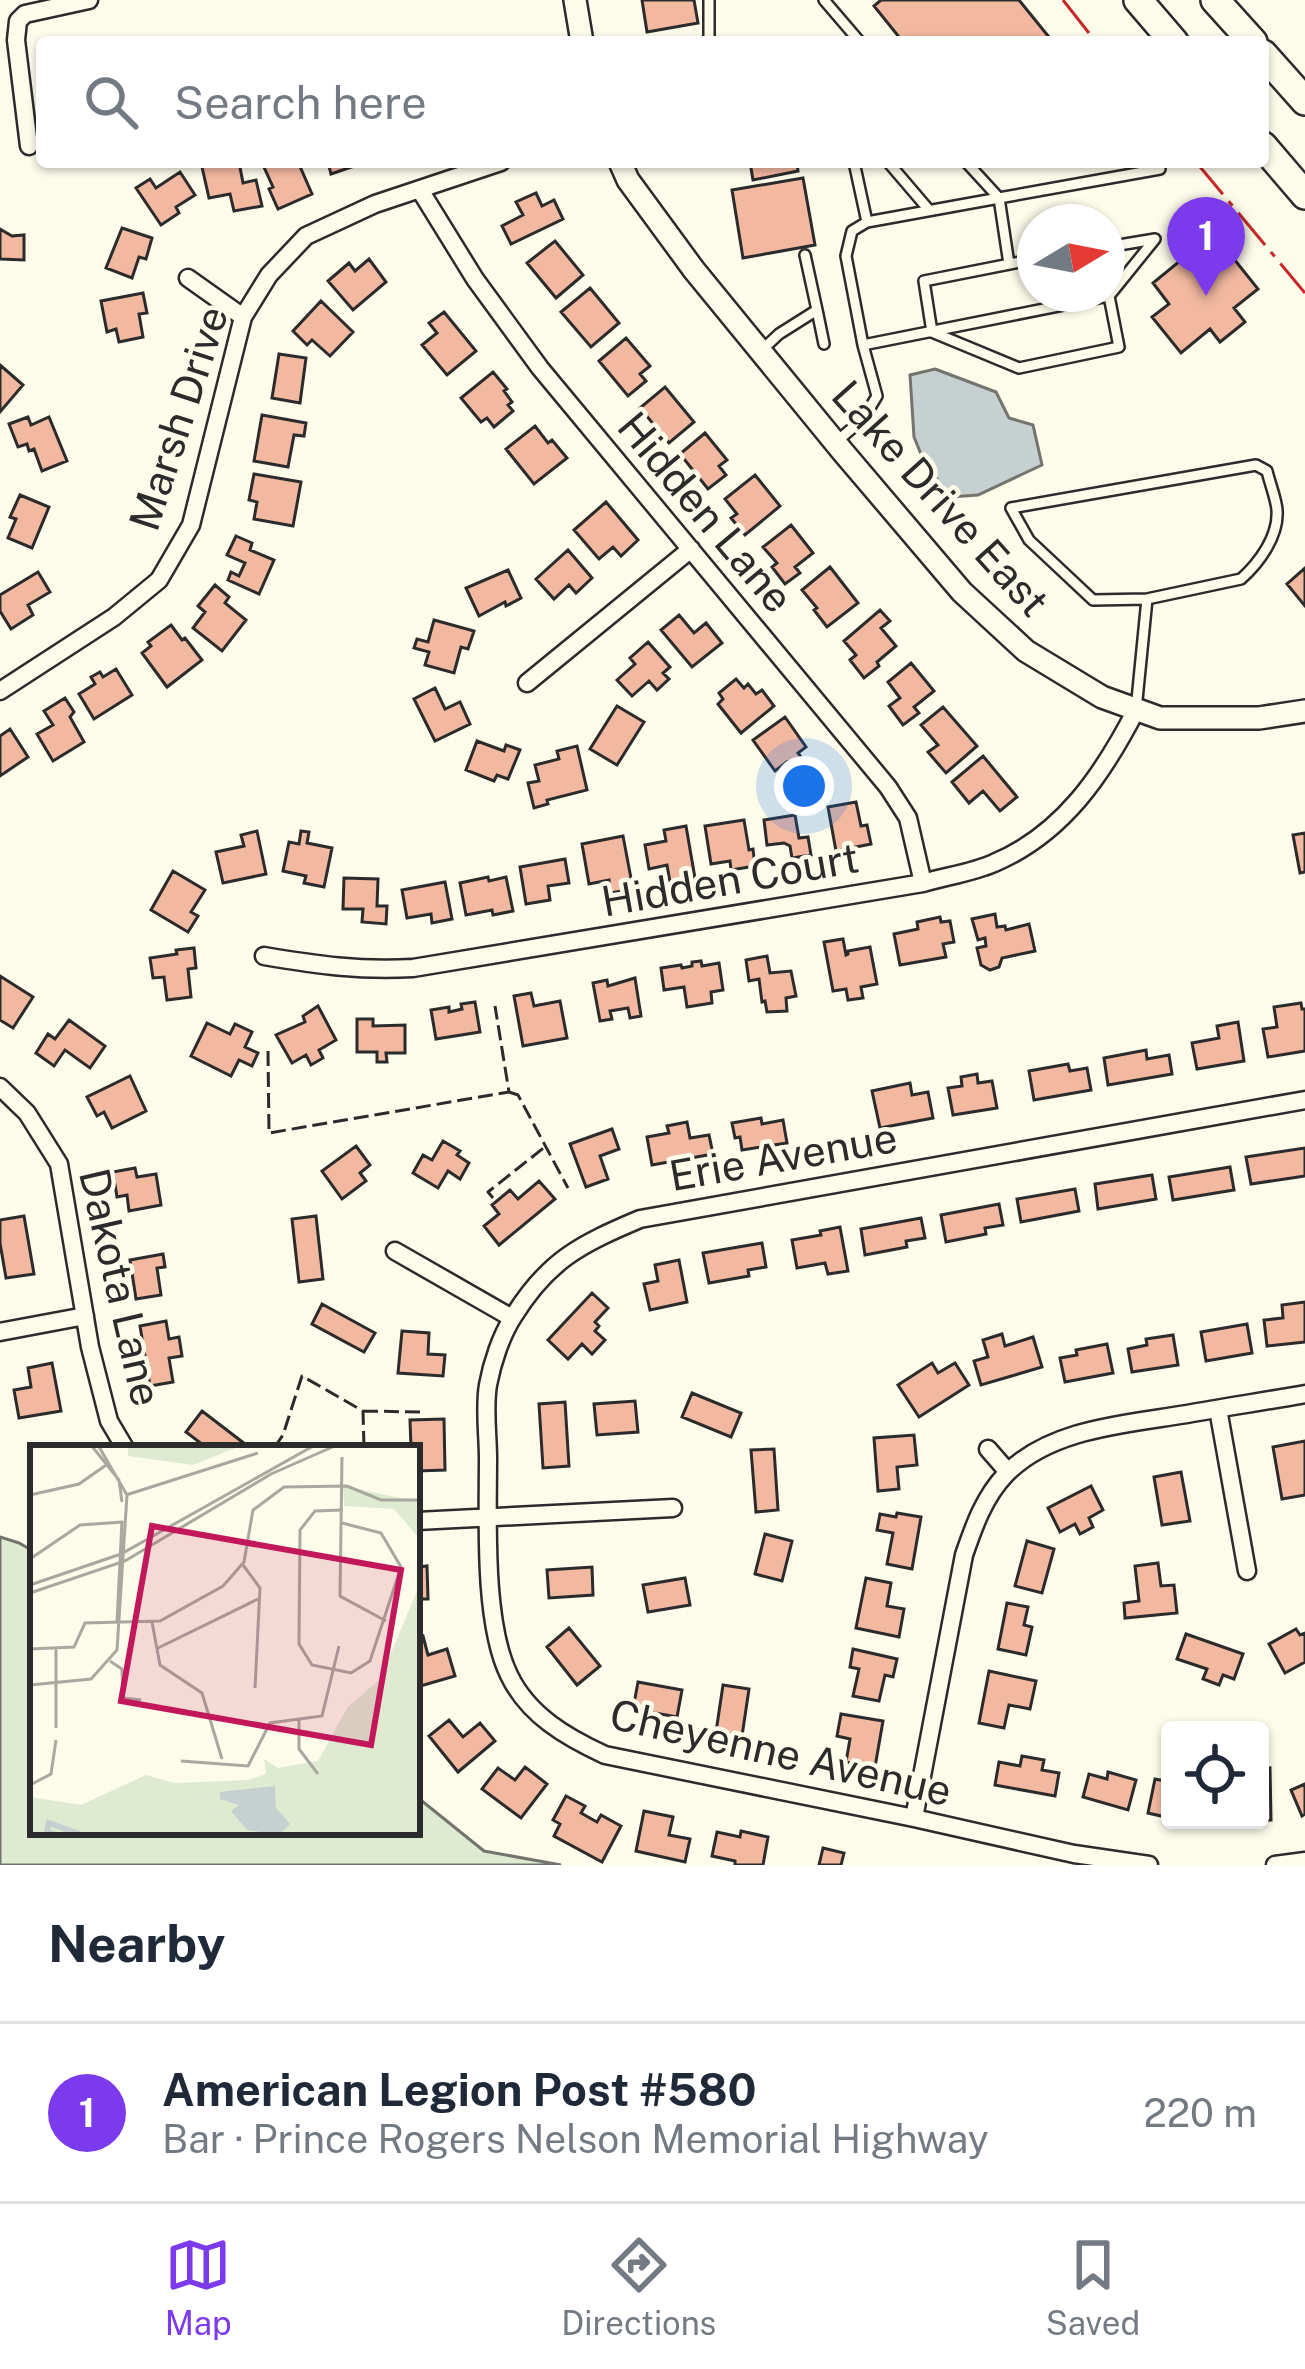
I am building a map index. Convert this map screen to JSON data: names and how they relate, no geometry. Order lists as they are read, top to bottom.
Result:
{
  "streets": {
    "street": [
      "Marsh Drive",
      "Lake Drive East",
      "Hidden Lane",
      "Hidden Court",
      "Erie Avenue",
      "Dakota Lane",
      "Cheyenne Avenue"
    ]
  },
  "crossings": [
    ["Marsh Drive", "Hidden Lane"],
    ["Lake Drive East", "Hidden Court"],
    ["Hidden Lane", "Hidden Court"],
    ["Erie Avenue", "Cheyenne Avenue"]
  ],
  "north": "right",
  "page": {
    "search": "Search here",
    "pins": "1",
    "heading": "Nearby",
    "list": [
      {
        "mark": "1",
        "name": "American Legion Post #580",
        "note": "Bar · Prince Rogers Nelson Memorial Highway",
        "value": "220 m"
      }
    ],
    "nav": ["Map", "Directions", "Saved"]
  }
}
